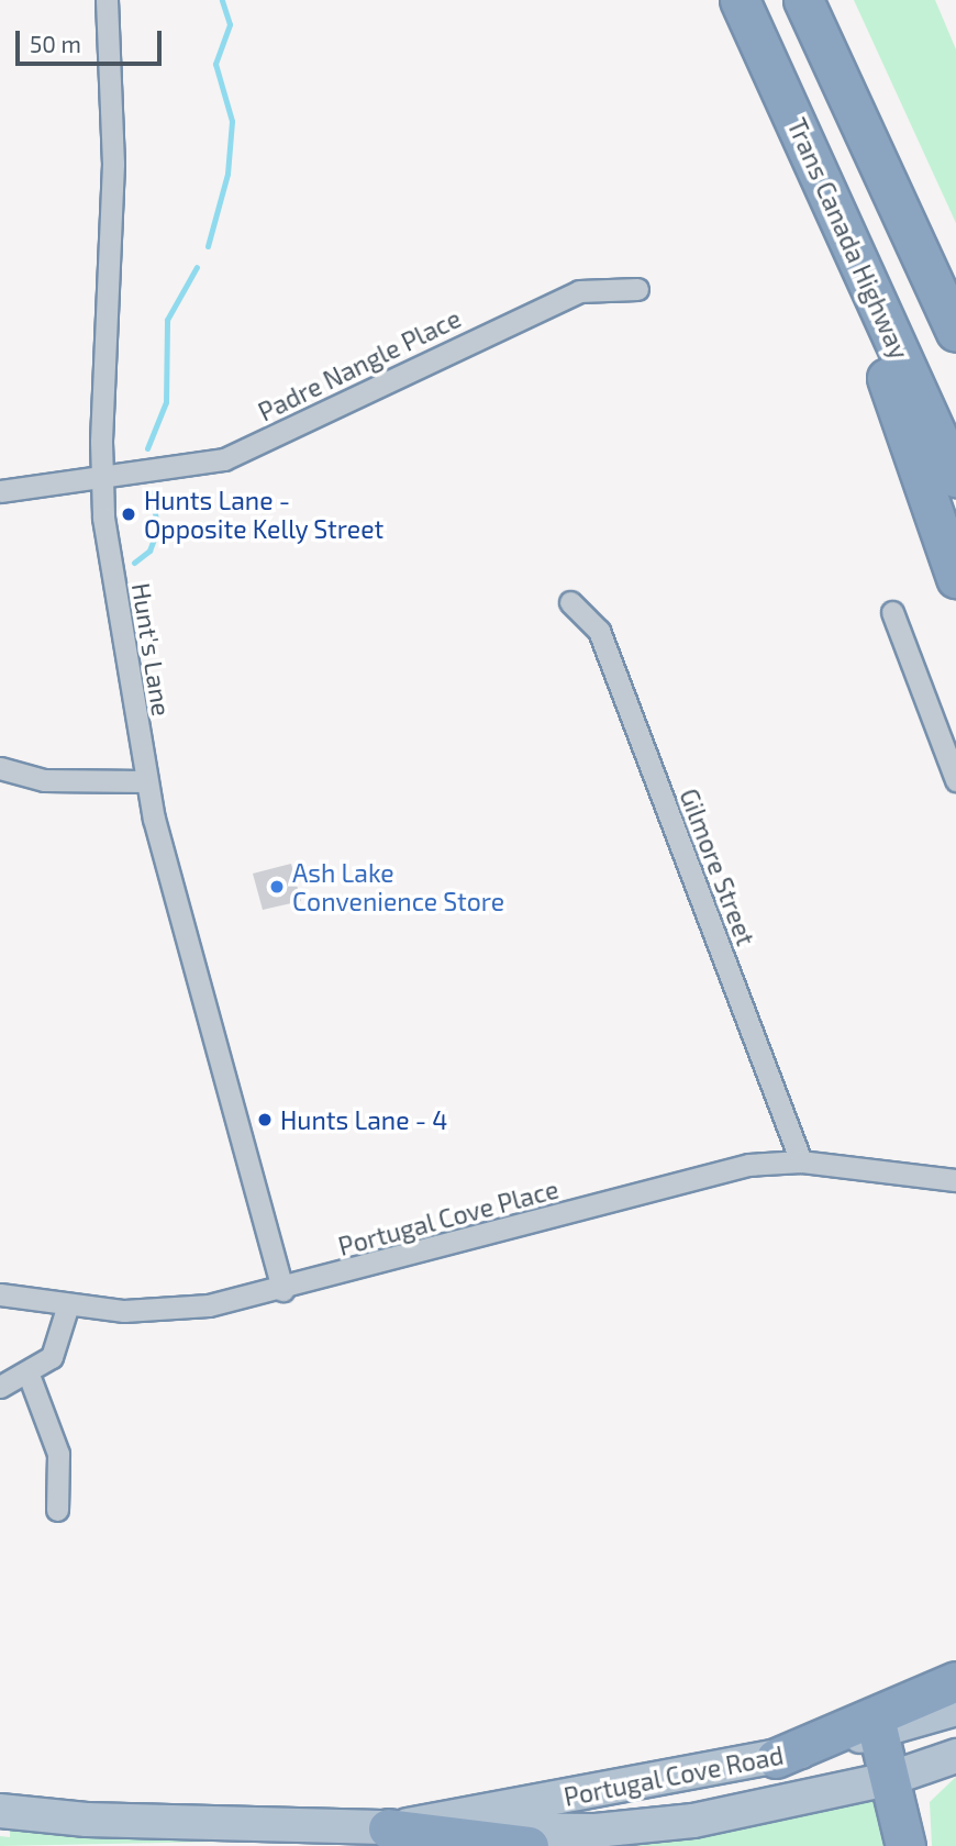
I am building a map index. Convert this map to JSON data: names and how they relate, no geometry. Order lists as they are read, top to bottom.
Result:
{
  "streets": {
    "highway": ["Trans Canada Highway"],
    "main road": ["Portugal Cove Road"],
    "street": [
      "Padre Nangle Place",
      "Hunt's Lane",
      "Gilmore Street",
      "Portugal Cove Place"
    ]
  },
  "crossings": [
    ["Padre Nangle Place", "Hunt's Lane"],
    ["Hunt's Lane", "Portugal Cove Place"],
    ["Gilmore Street", "Portugal Cove Place"]
  ],
  "places": ["Hunts Lane - Opposite Kelly Street", "Ash Lake Convenience Store", "Hunts Lane - 4"],
  "scale_bar": "50 m"
}
